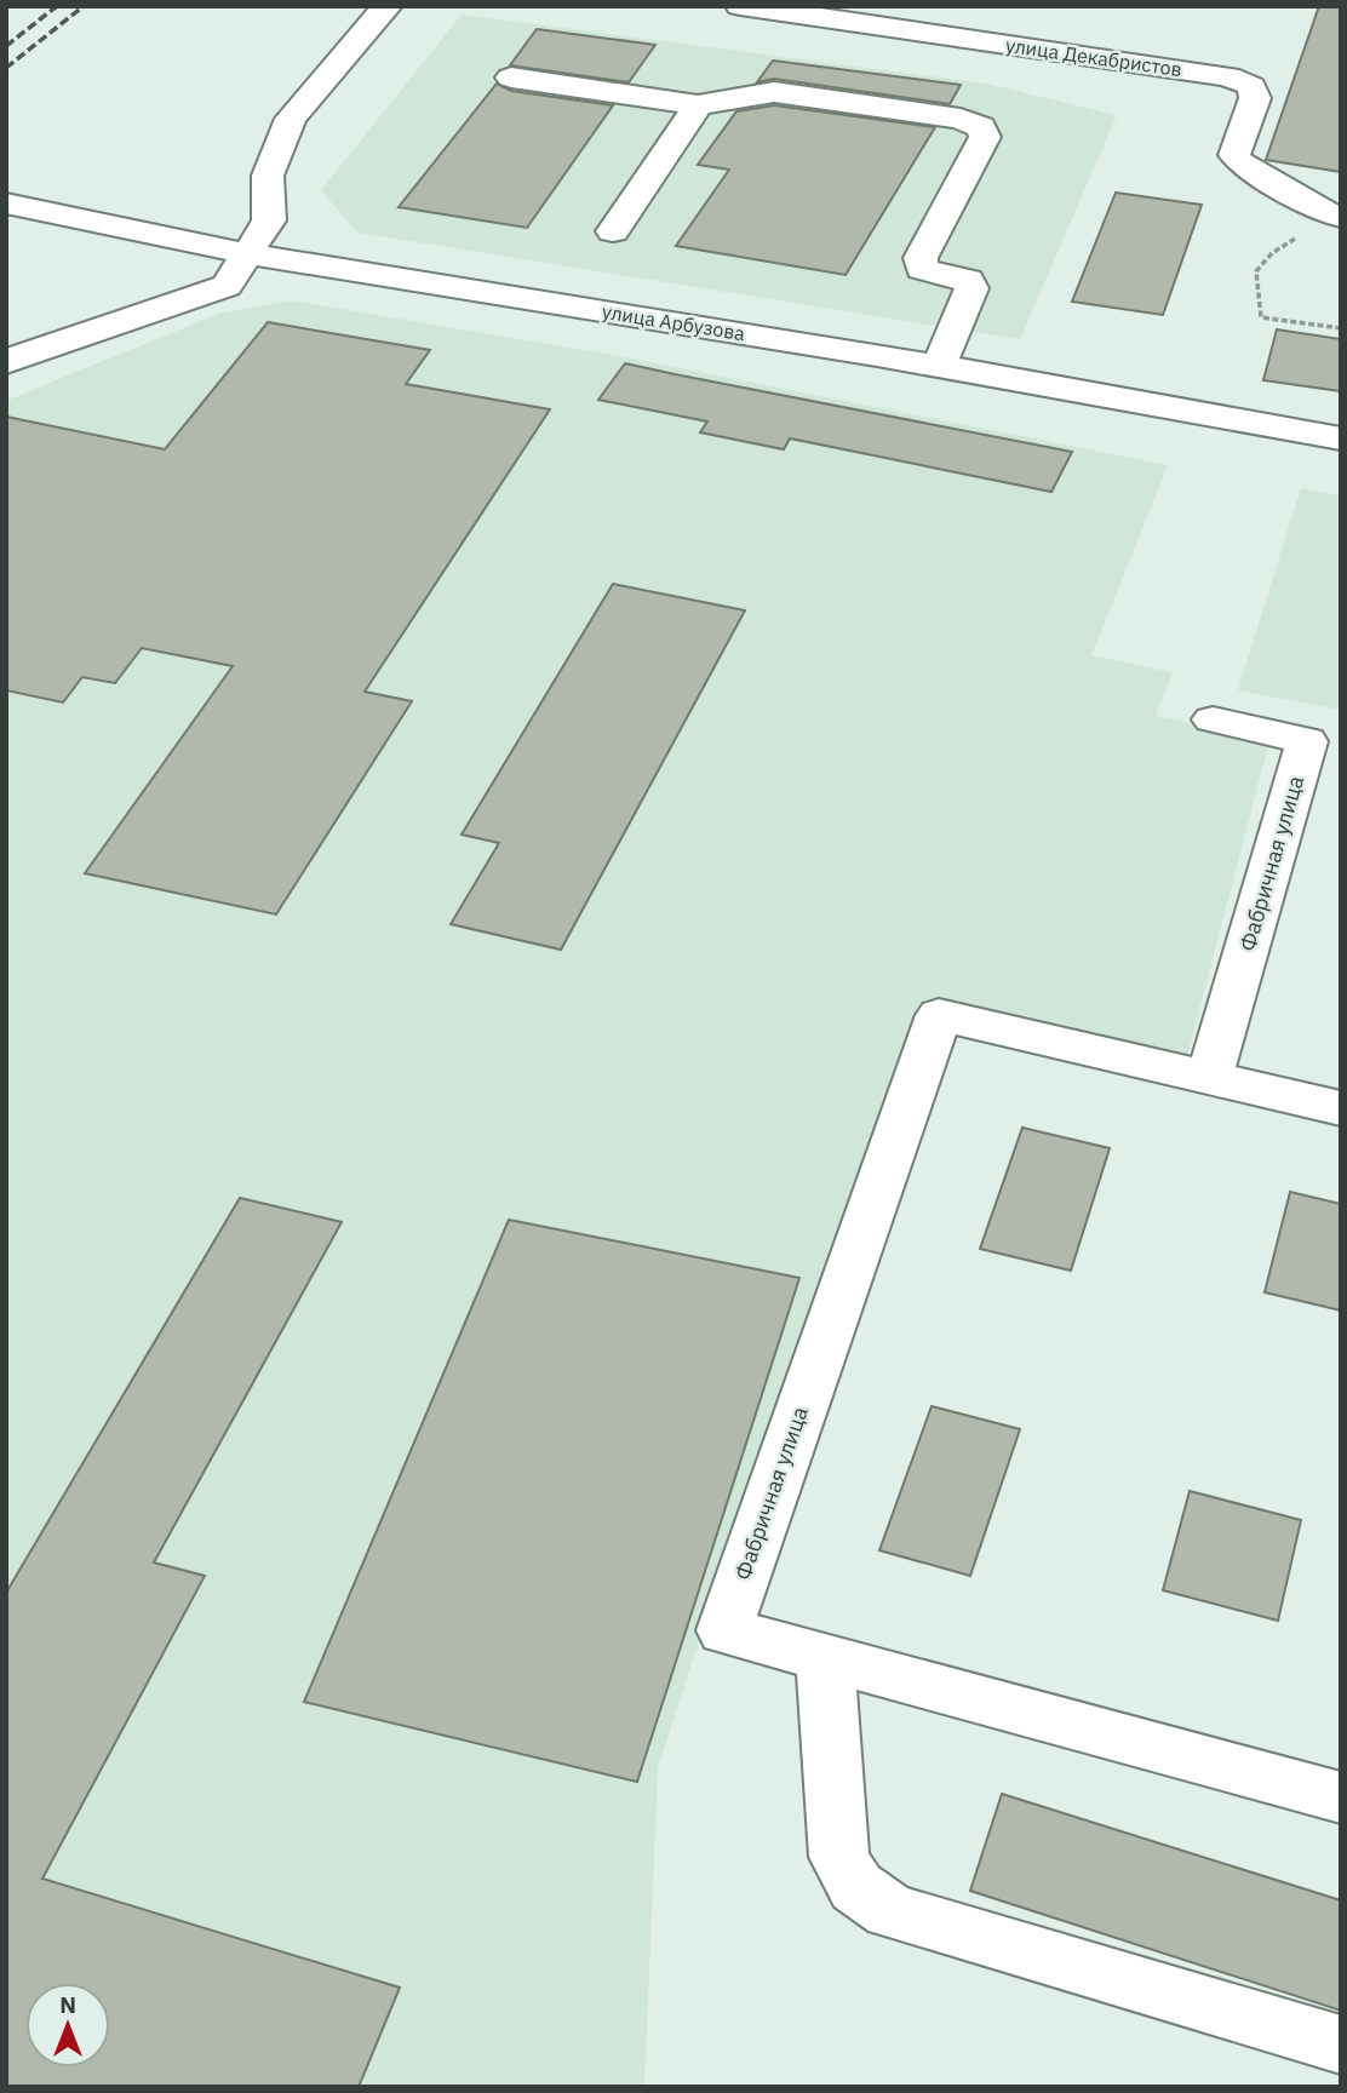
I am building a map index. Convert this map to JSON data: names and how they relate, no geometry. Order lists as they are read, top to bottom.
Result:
{
  "streets": {
    "street": ["улица Декабристов", "улица Арбузова", "Фабричная улица"]
  },
  "north": "top"
}
